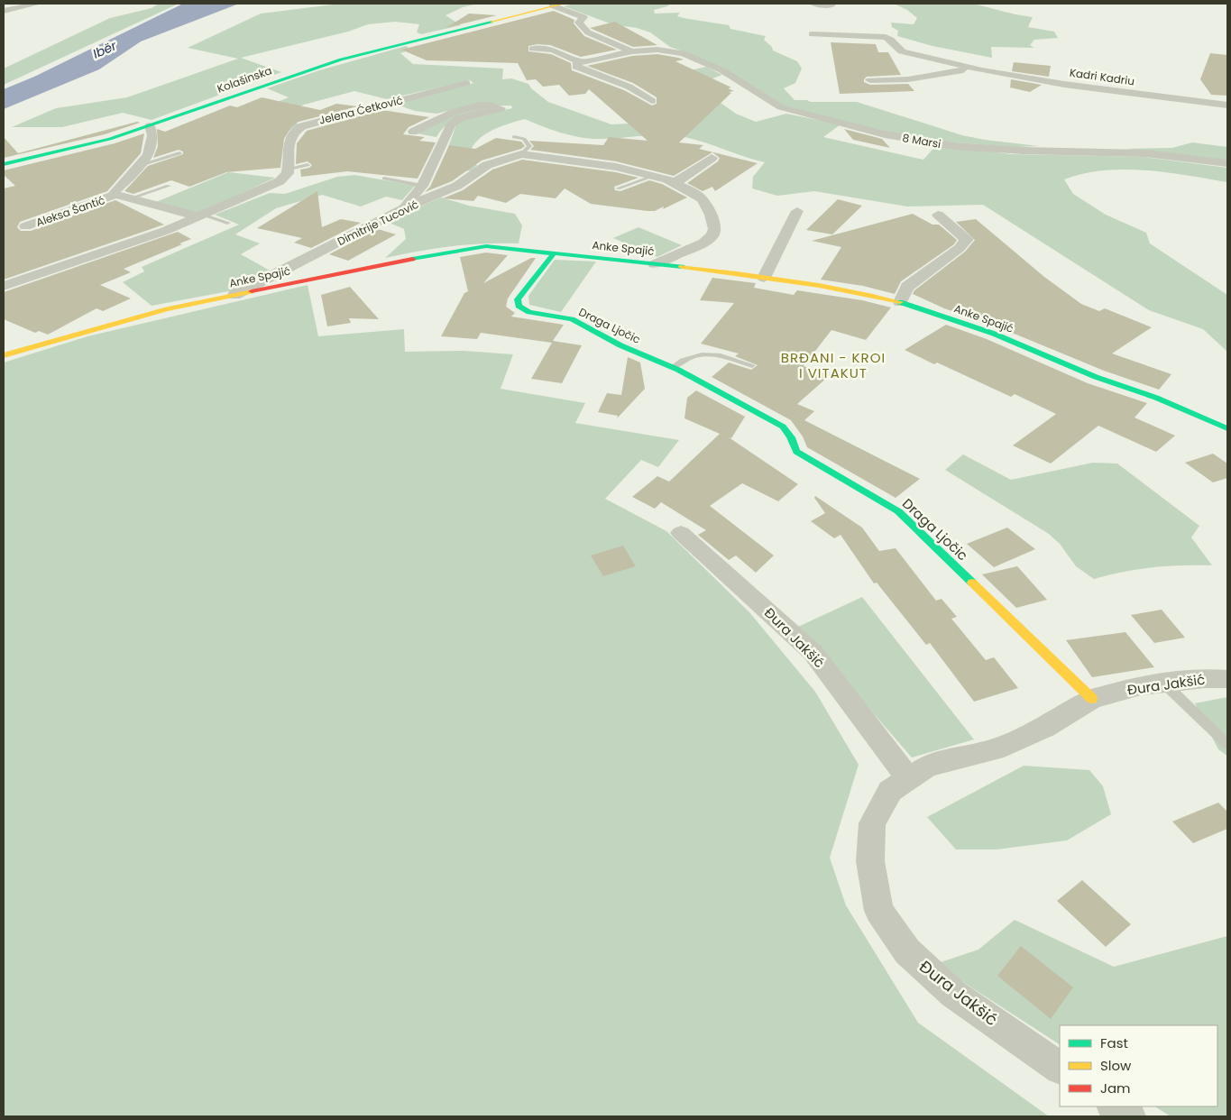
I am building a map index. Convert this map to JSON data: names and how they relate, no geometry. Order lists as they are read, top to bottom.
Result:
{
  "streets": {
    "street": [
      "Kadri Kadriu",
      "Kolašinska",
      "Jelena Ćetković",
      "8 Marsi",
      "Aleksa Šantić",
      "Dimitrije Tucović",
      "Anke Spajić",
      "Draga Ljočic",
      "Ðura Jakšić"
    ]
  },
  "crossings": [
    ["Kolašinska", "8 Marsi"],
    ["Kolašinska", "Aleksa Šantić"],
    ["Dimitrije Tucović", "Anke Spajić"],
    ["Anke Spajić", "Draga Ljočic"],
    ["Draga Ljočic", "Ðura Jakšić"]
  ],
  "districts": ["BRĐANI - KROI I VITAKUT"],
  "water": ["Ibër"],
  "legend": ["Fast", "Slow", "Jam"]
}
